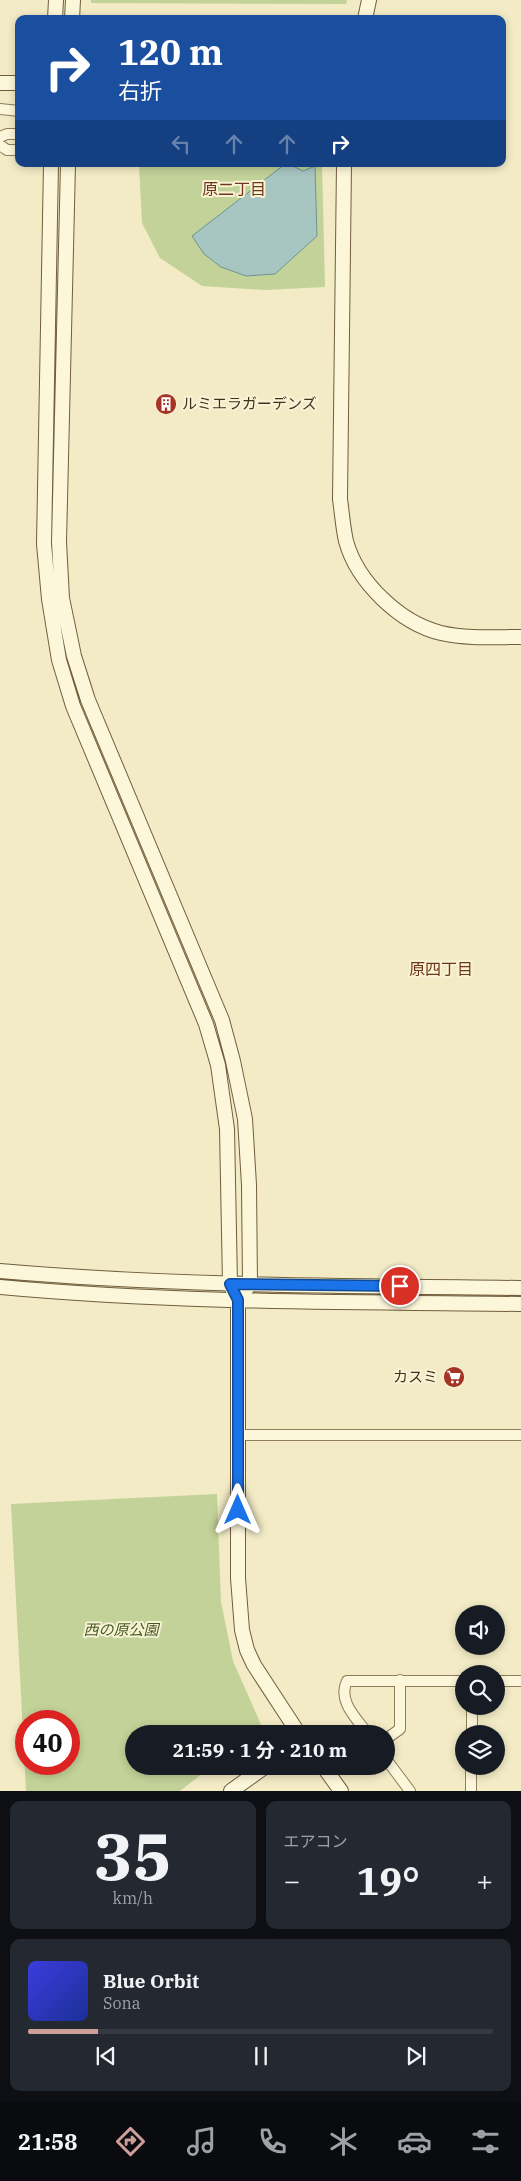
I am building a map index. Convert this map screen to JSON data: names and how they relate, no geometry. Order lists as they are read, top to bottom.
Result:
{
  "districts": ["原二丁目", "原四丁目"],
  "parks": ["西の原公園"],
  "places": {
    "building": ["ルミエラガーデンズ"],
    "supermarket": ["カスミ"]
  },
  "page": {
    "turn": ["120 m", "右折"],
    "limit": "40",
    "trip": "21:59 · 1 分 · 210 m",
    "tile": [
      ["35", "km/h"],
      "エアコン"
    ],
    "heat": ["−", "19°", "+"],
    "song": ["Blue Orbit", "Sona"],
    "tabs": "21:58"
  }
}
